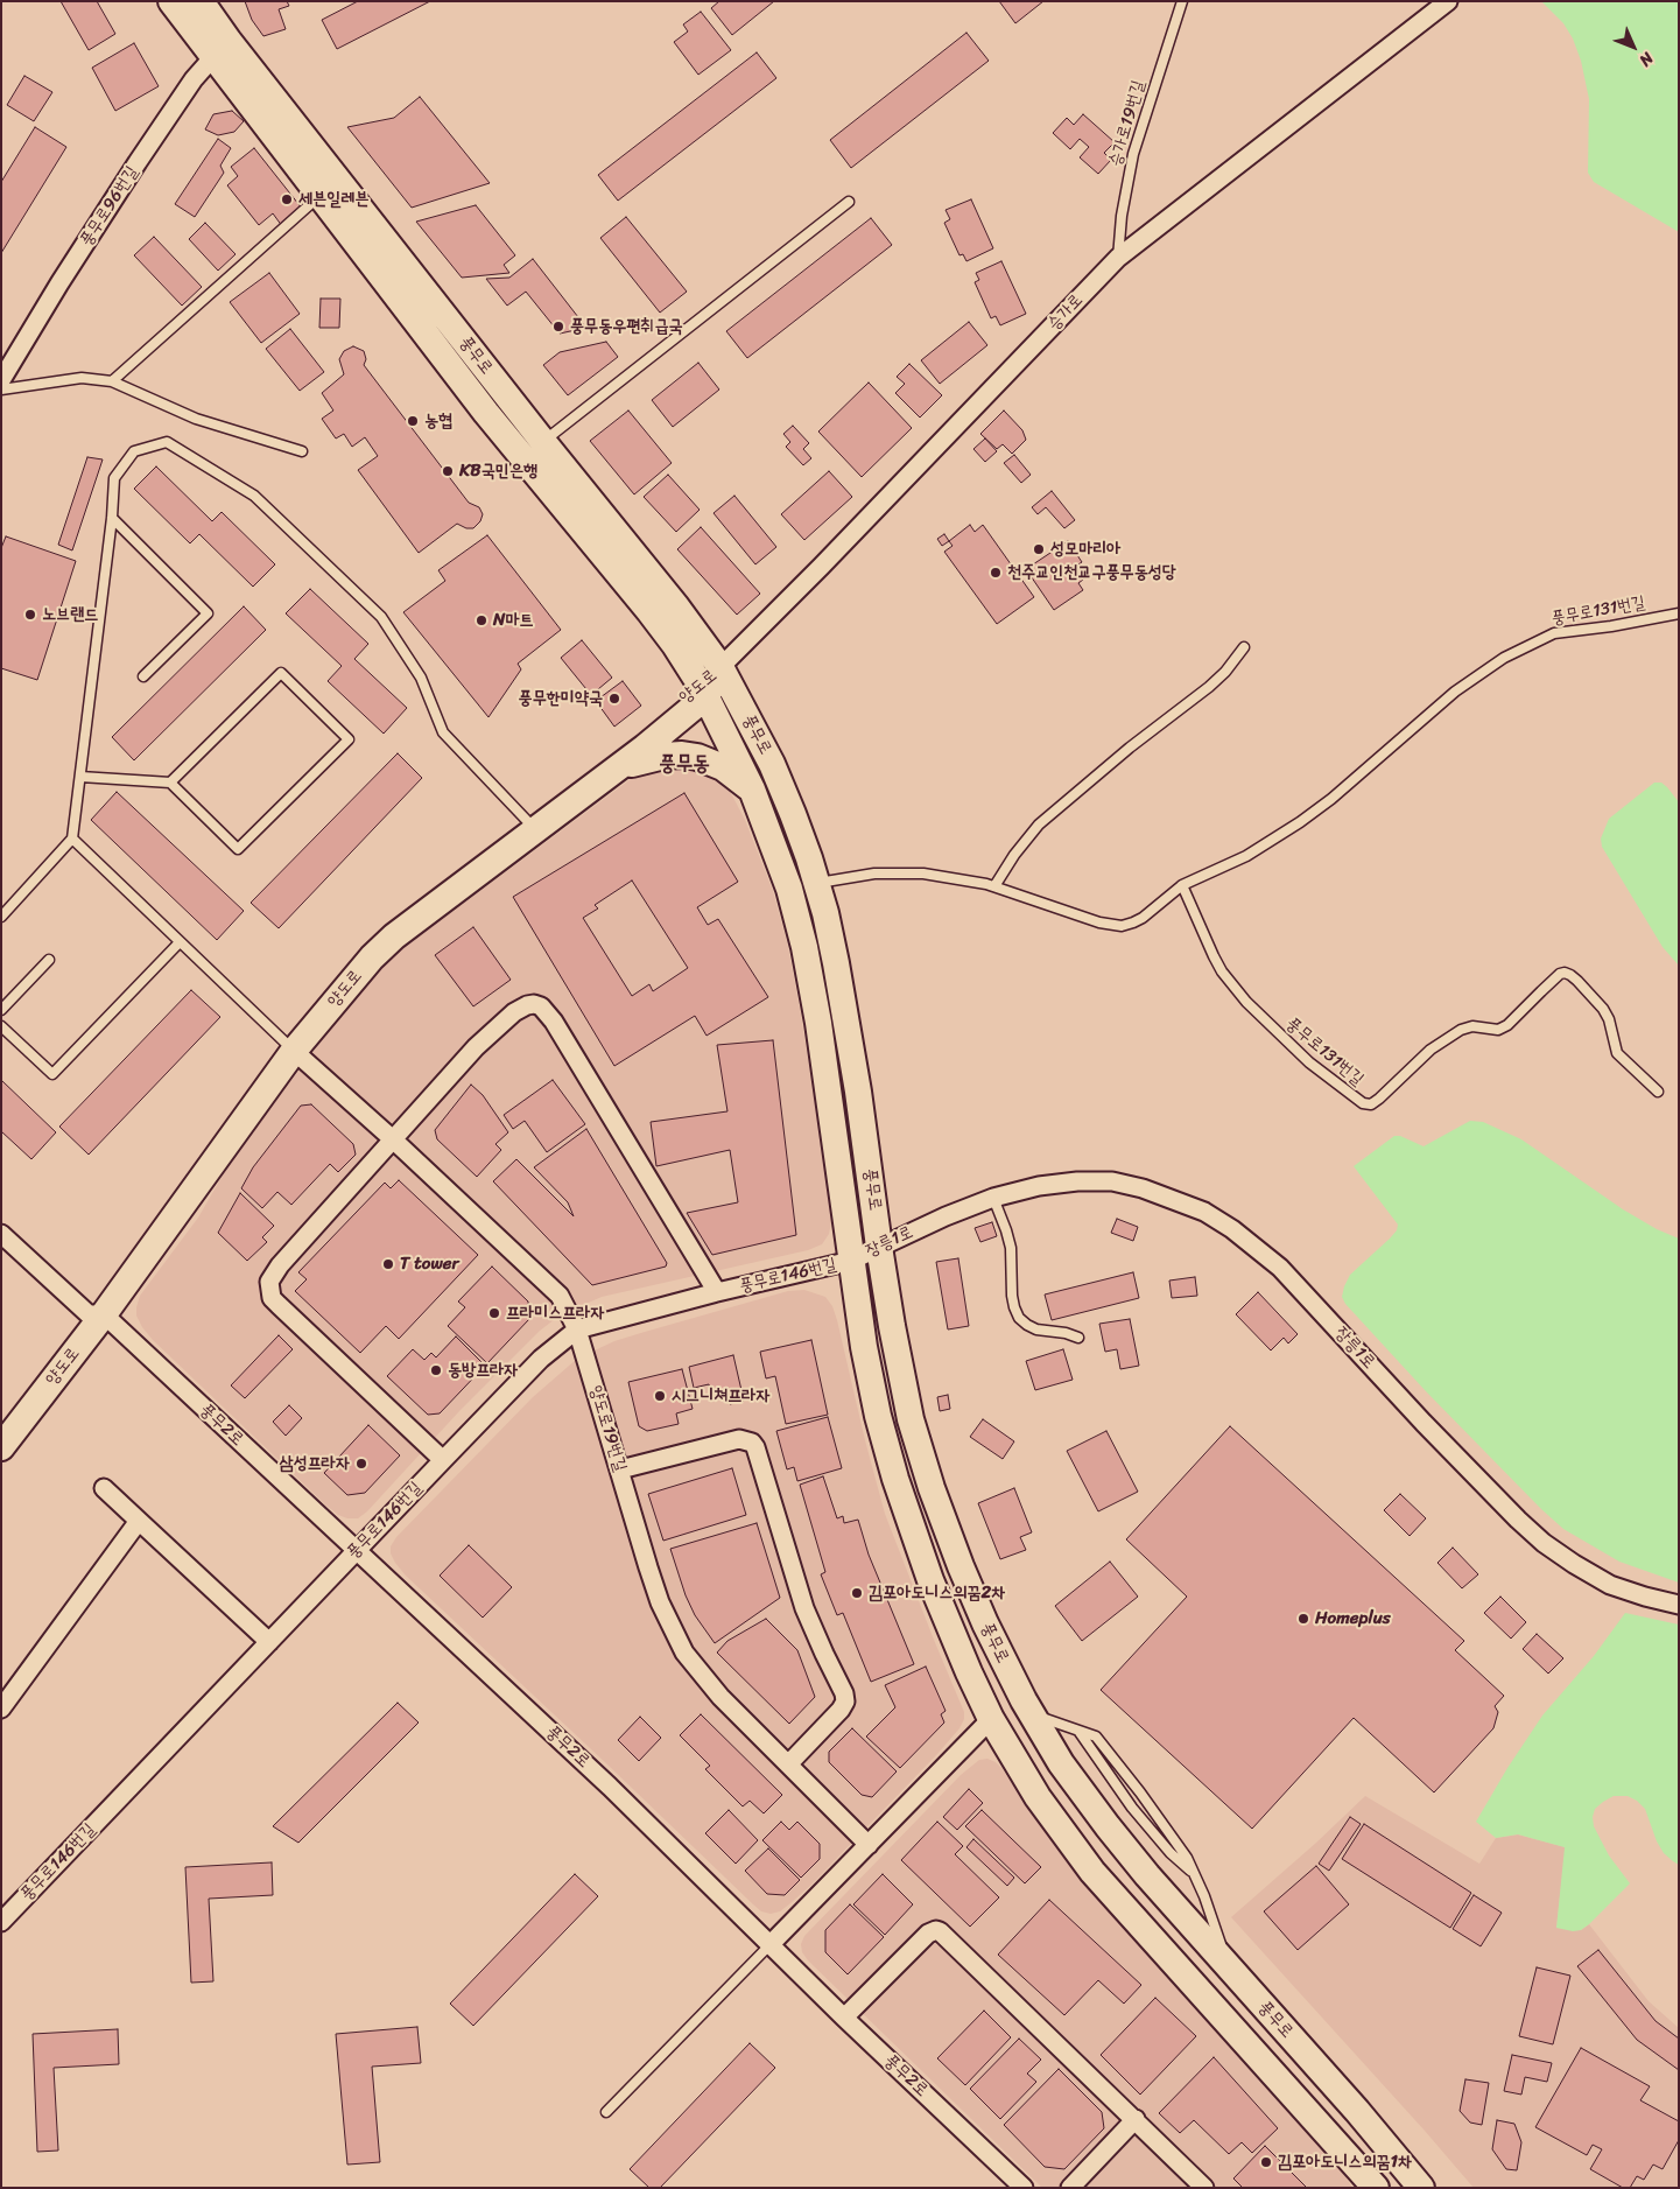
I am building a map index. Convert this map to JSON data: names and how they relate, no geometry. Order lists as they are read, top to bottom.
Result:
{
  "streets": {
    "street": [
      "풍무로96번길",
      "승가로",
      "풍무로",
      "양도로",
      "장릉1로",
      "풍무로146번길",
      "풍무2로",
      "양도로19번길"
    ],
    "lane": ["승가로19번길", "풍무로131번길"]
  },
  "crossings": [
    ["승가로19번길", "승가로"],
    ["풍무로96번길", "풍무로"],
    ["승가로", "풍무로"],
    ["승가로", "양도로"],
    ["풍무로", "풍무로131번길"],
    ["풍무로", "양도로"],
    ["풍무로", "장릉1로"],
    ["풍무로", "풍무로146번길"],
    ["양도로", "풍무2로"],
    ["양도로", "양도로19번길"],
    ["장릉1로", "풍무로146번길"],
    ["풍무로146번길", "풍무2로"],
    ["풍무로146번길", "양도로19번길"]
  ],
  "districts": ["풍무동"],
  "places": [
    "세븐일레븐",
    "풍무동우편취급국",
    "농협",
    "KB국민은행",
    "성모마리아",
    "천주교인천교구풍무동성당",
    "노브랜드",
    "N마트",
    "풍무한미약국",
    "T tower",
    "프라미스프라자",
    "동방프라자",
    "시그니쳐프라자",
    "삼성프라자",
    "김포아도니스의꿈2차",
    "Homeplus",
    "김포아도니스의꿈1차"
  ],
  "north": "bottom right"
}
